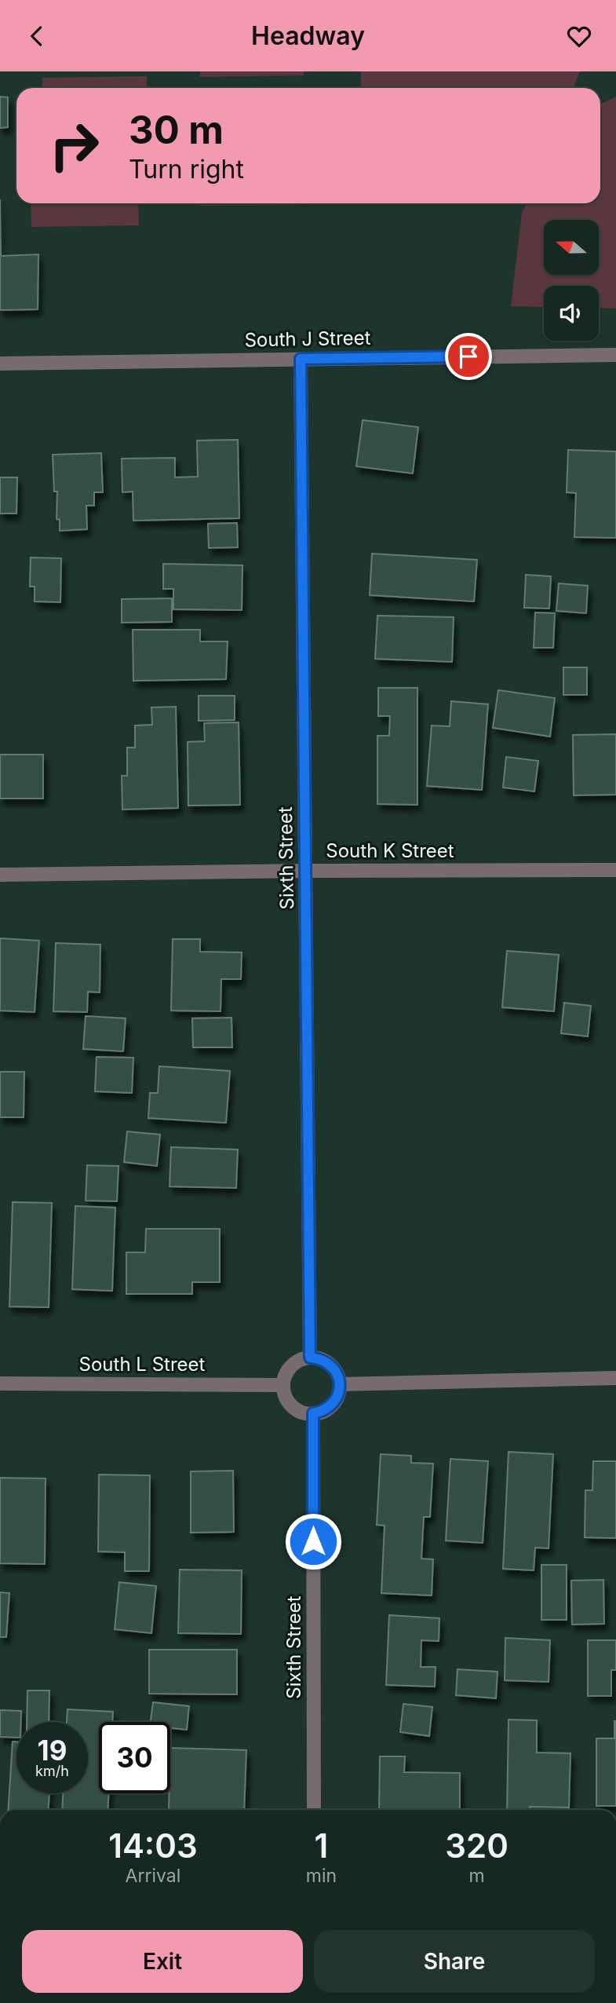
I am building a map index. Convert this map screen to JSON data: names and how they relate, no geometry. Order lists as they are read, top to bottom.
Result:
{
  "streets": {
    "street": [
      "South J Street",
      "South K Street",
      "Sixth Street",
      "South L Street"
    ]
  },
  "crossings": [
    ["South J Street", "Sixth Street"],
    ["South K Street", "Sixth Street"],
    ["Sixth Street", "South L Street"]
  ],
  "north": "left",
  "page": {
    "header": "Headway",
    "turn": ["30 m", "Turn right"],
    "speed": "19 km/h",
    "limit": "30",
    "eta": [
      "14:03",
      "Arrival",
      "1",
      "min",
      "320",
      "m"
    ],
    "buttons": ["Exit", "Share"]
  }
}
